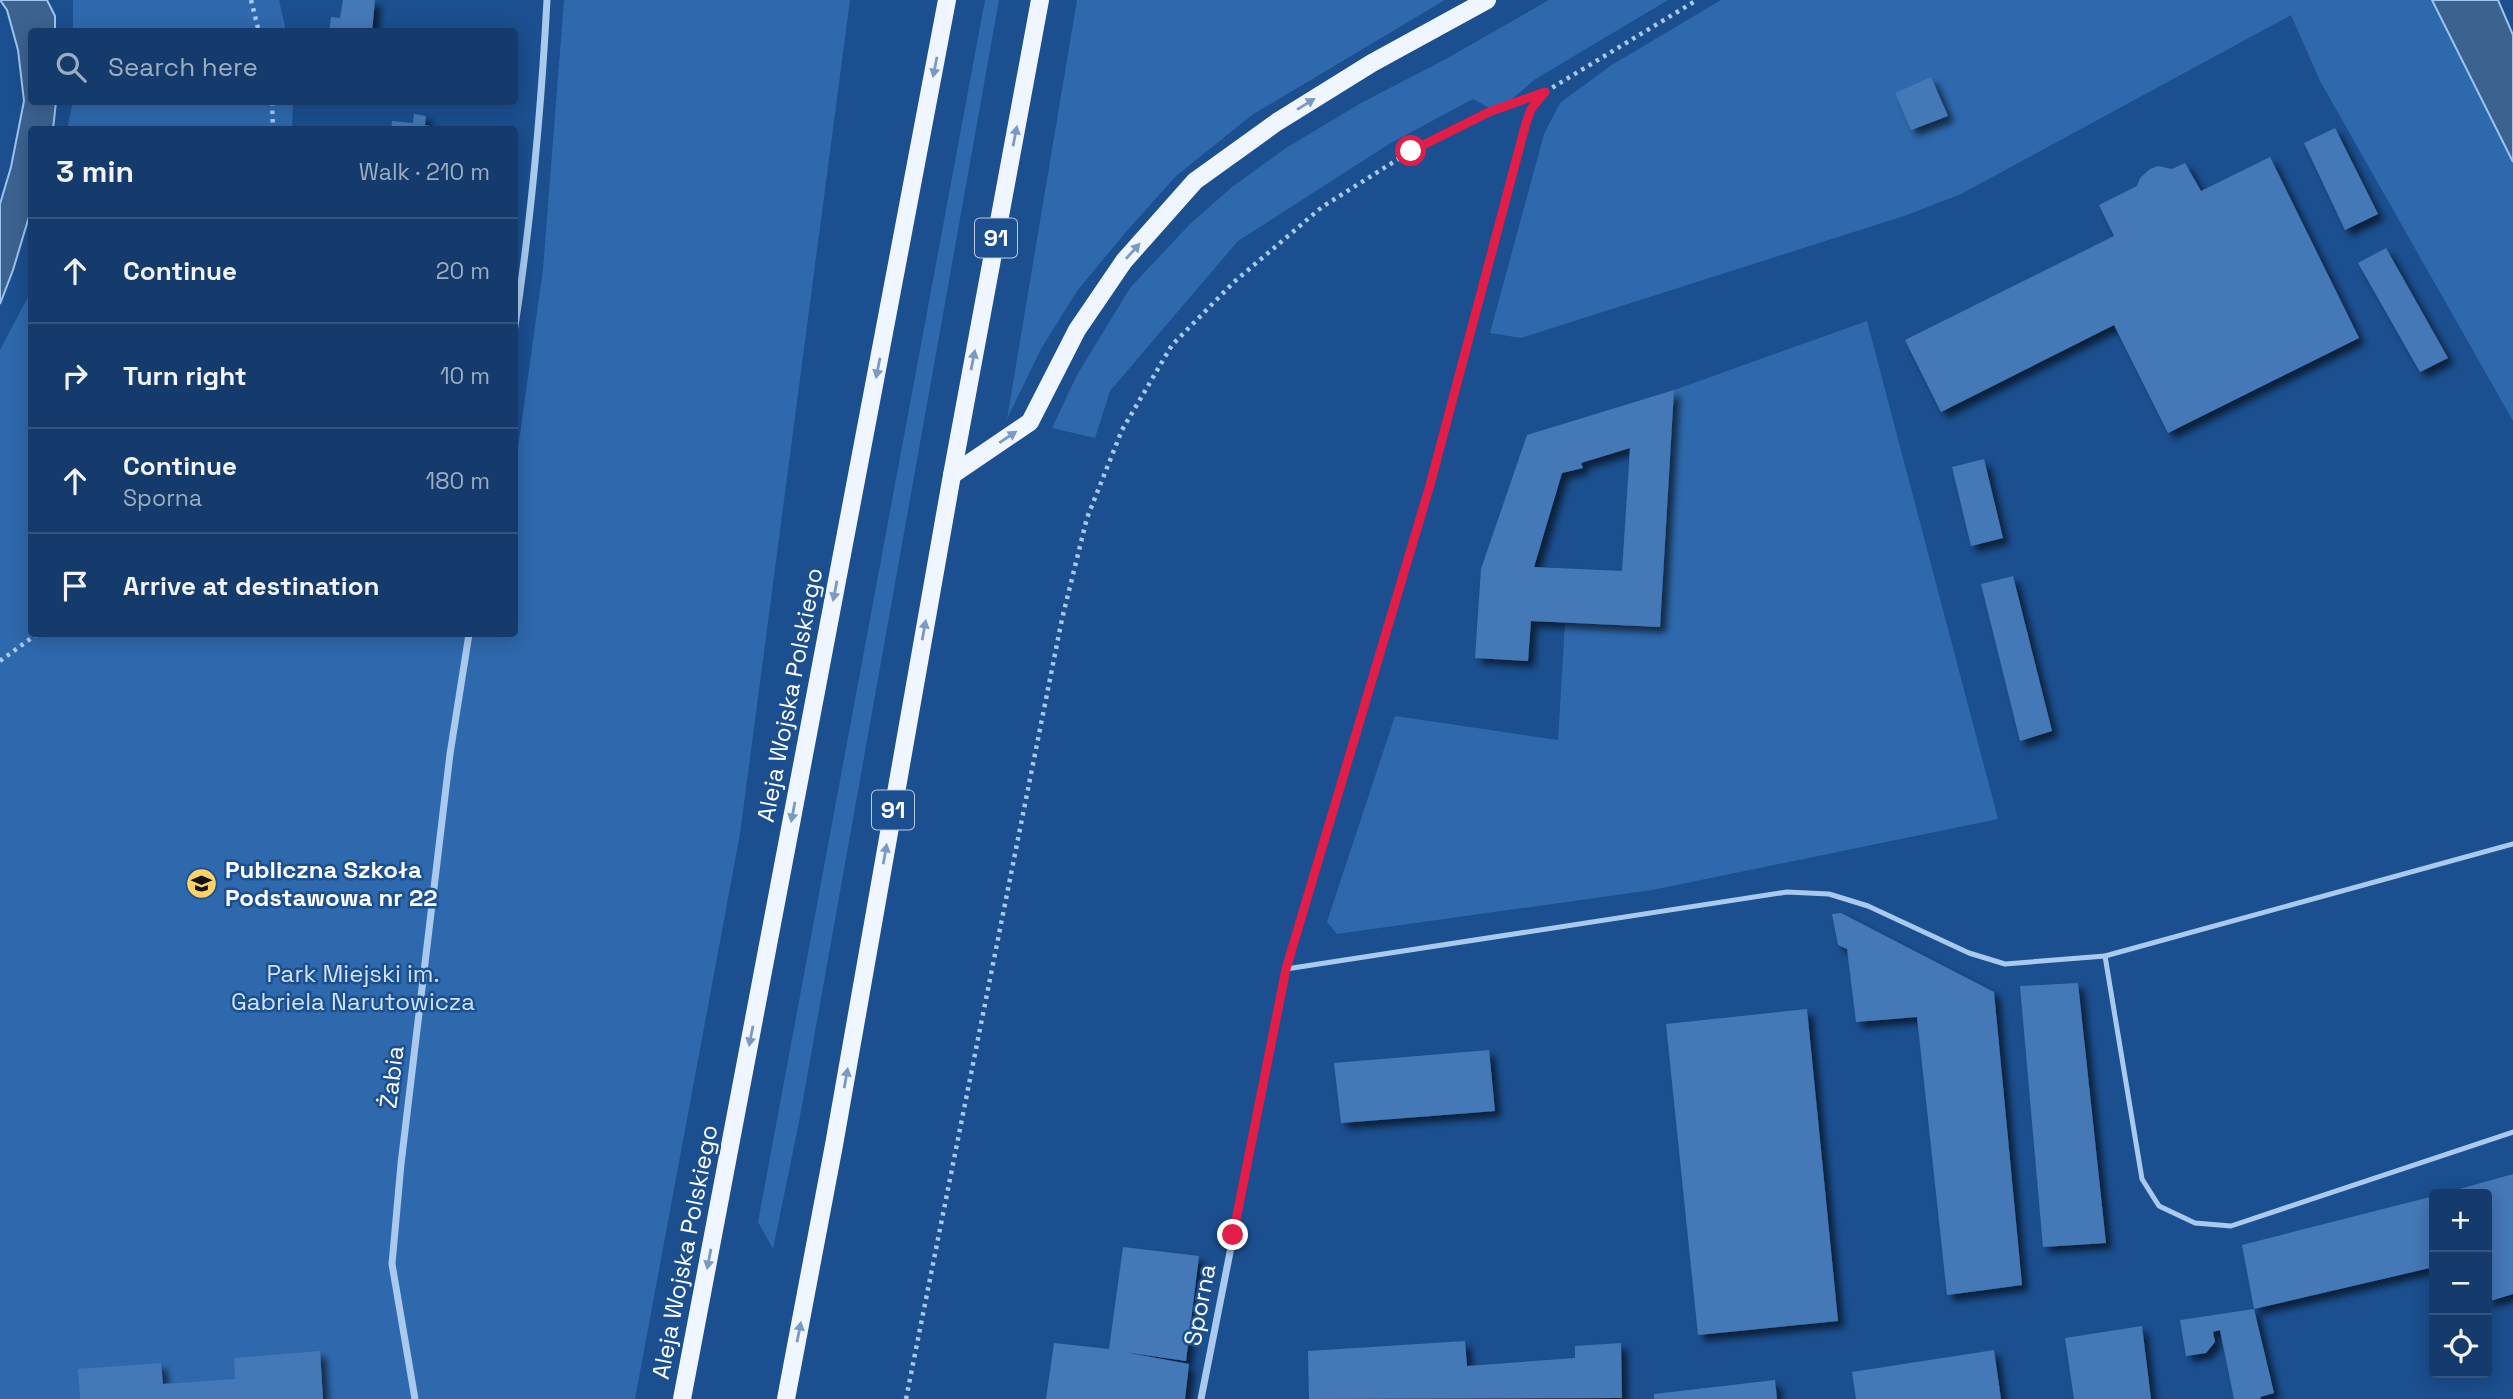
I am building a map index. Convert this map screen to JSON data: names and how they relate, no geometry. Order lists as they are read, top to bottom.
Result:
{
  "streets": {
    "main road": ["91", "Aleja Wojska Polskiego"],
    "street": ["Żabia", "Sporna"]
  },
  "parks": ["Park Miejski im. Gabriela Narutowicza"],
  "places": {
    "school or university": ["Publiczna Szkoła Podstawowa nr 22"]
  },
  "page": {
    "search": "Search here",
    "heading": ["3 min", "Walk · 210 m"],
    "list": [
      ["Continue", "20 m"],
      ["Turn right", "10 m"],
      ["Continue", "Sporna", "180 m"],
      "Arrive at destination"
    ],
    "map_buttons": ["+", "−"]
  }
}
